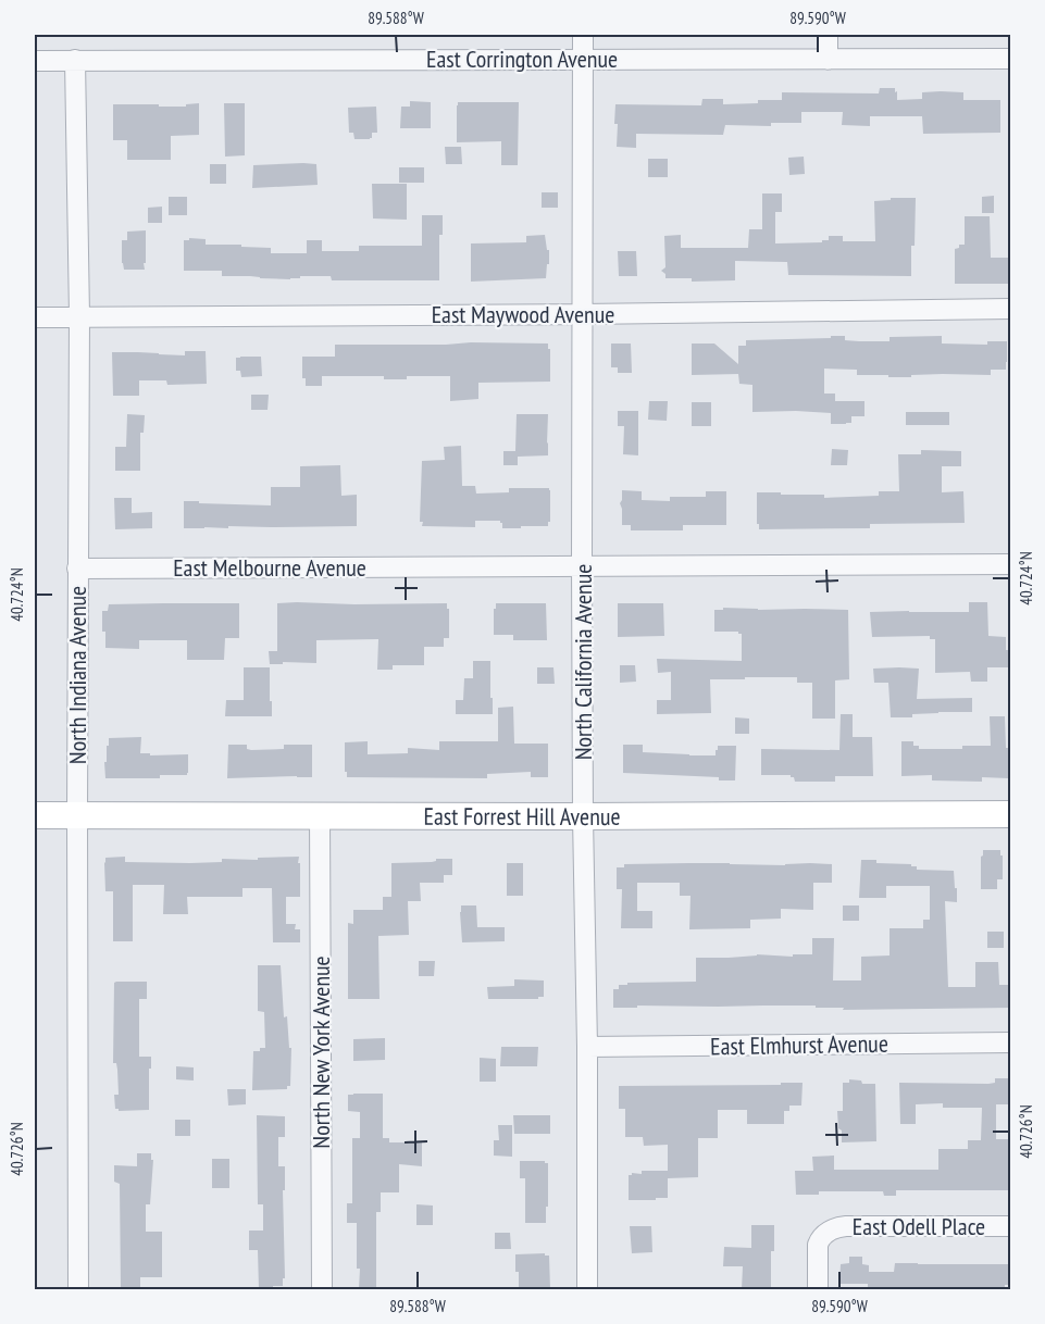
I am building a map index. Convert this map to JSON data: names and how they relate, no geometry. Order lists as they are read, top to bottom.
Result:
{
  "streets": {
    "main road": ["East Forrest Hill Avenue"],
    "street": [
      "East Corrington Avenue",
      "East Maywood Avenue",
      "East Melbourne Avenue",
      "North California Avenue",
      "North Indiana Avenue",
      "East Elmhurst Avenue",
      "North New York Avenue",
      "East Odell Place"
    ]
  },
  "crossings": [
    ["East Corrington Avenue", "North California Avenue"],
    ["East Corrington Avenue", "North Indiana Avenue"],
    ["East Maywood Avenue", "North California Avenue"],
    ["East Maywood Avenue", "North Indiana Avenue"],
    ["East Melbourne Avenue", "North California Avenue"],
    ["East Melbourne Avenue", "North Indiana Avenue"],
    ["North California Avenue", "East Forrest Hill Avenue"],
    ["North California Avenue", "East Elmhurst Avenue"],
    ["North Indiana Avenue", "East Forrest Hill Avenue"],
    ["East Forrest Hill Avenue", "North New York Avenue"]
  ],
  "coordinates": [
    "89.588°W",
    "89.590°W",
    "40.724°N",
    "40.726°N"
  ]
}
